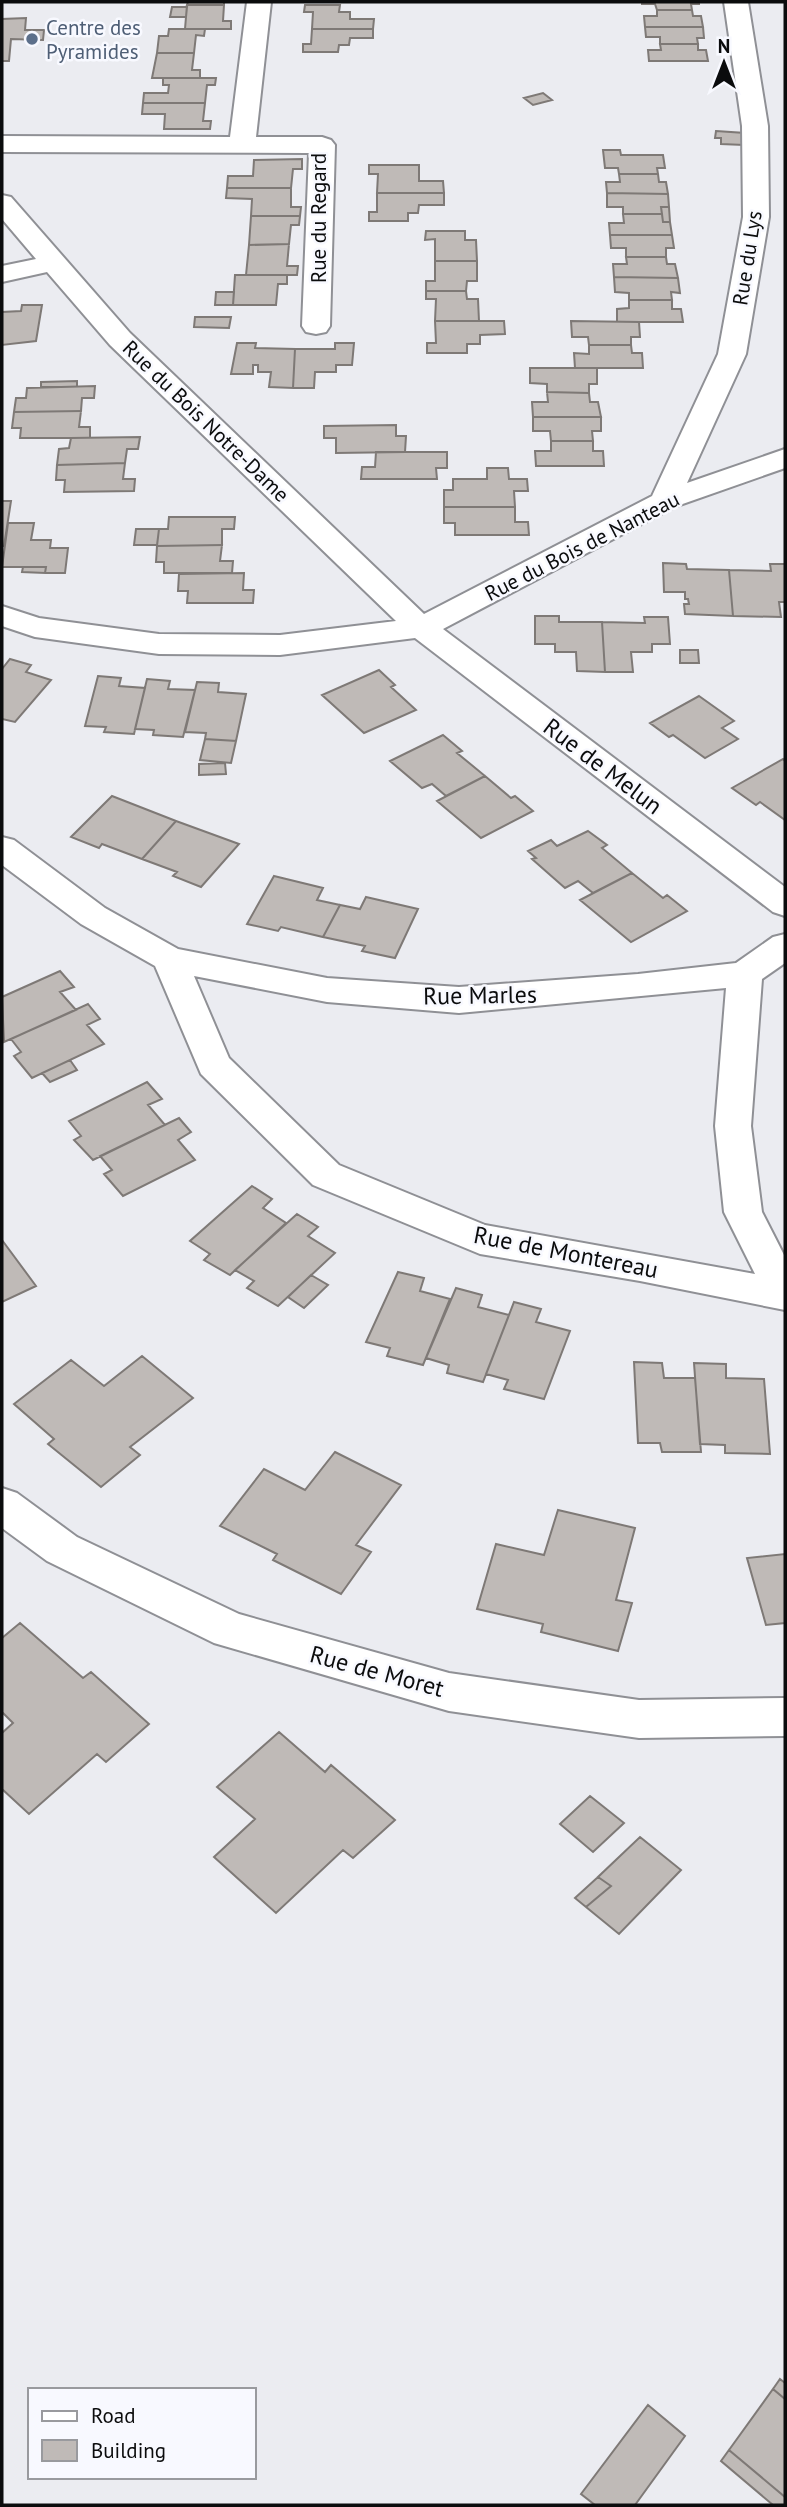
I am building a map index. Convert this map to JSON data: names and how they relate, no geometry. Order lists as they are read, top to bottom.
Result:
{
  "streets": {
    "street": [
      "Rue du Regard",
      "Rue du Lys",
      "Rue du Bois Notre-Dame",
      "Rue du Bois de Nanteau",
      "Rue de Melun",
      "Rue Marles",
      "Rue de Montereau",
      "Rue de Moret"
    ]
  },
  "crossings": [
    ["Rue du Lys", "Rue du Bois de Nanteau"],
    ["Rue du Bois Notre-Dame", "Rue du Bois de Nanteau"],
    ["Rue du Bois Notre-Dame", "Rue de Melun"],
    ["Rue du Bois de Nanteau", "Rue de Melun"],
    ["Rue Marles", "Rue de Montereau"]
  ],
  "places": ["Centre des Pyramides"],
  "legend": ["Road", "Building"],
  "north": "top"
}
